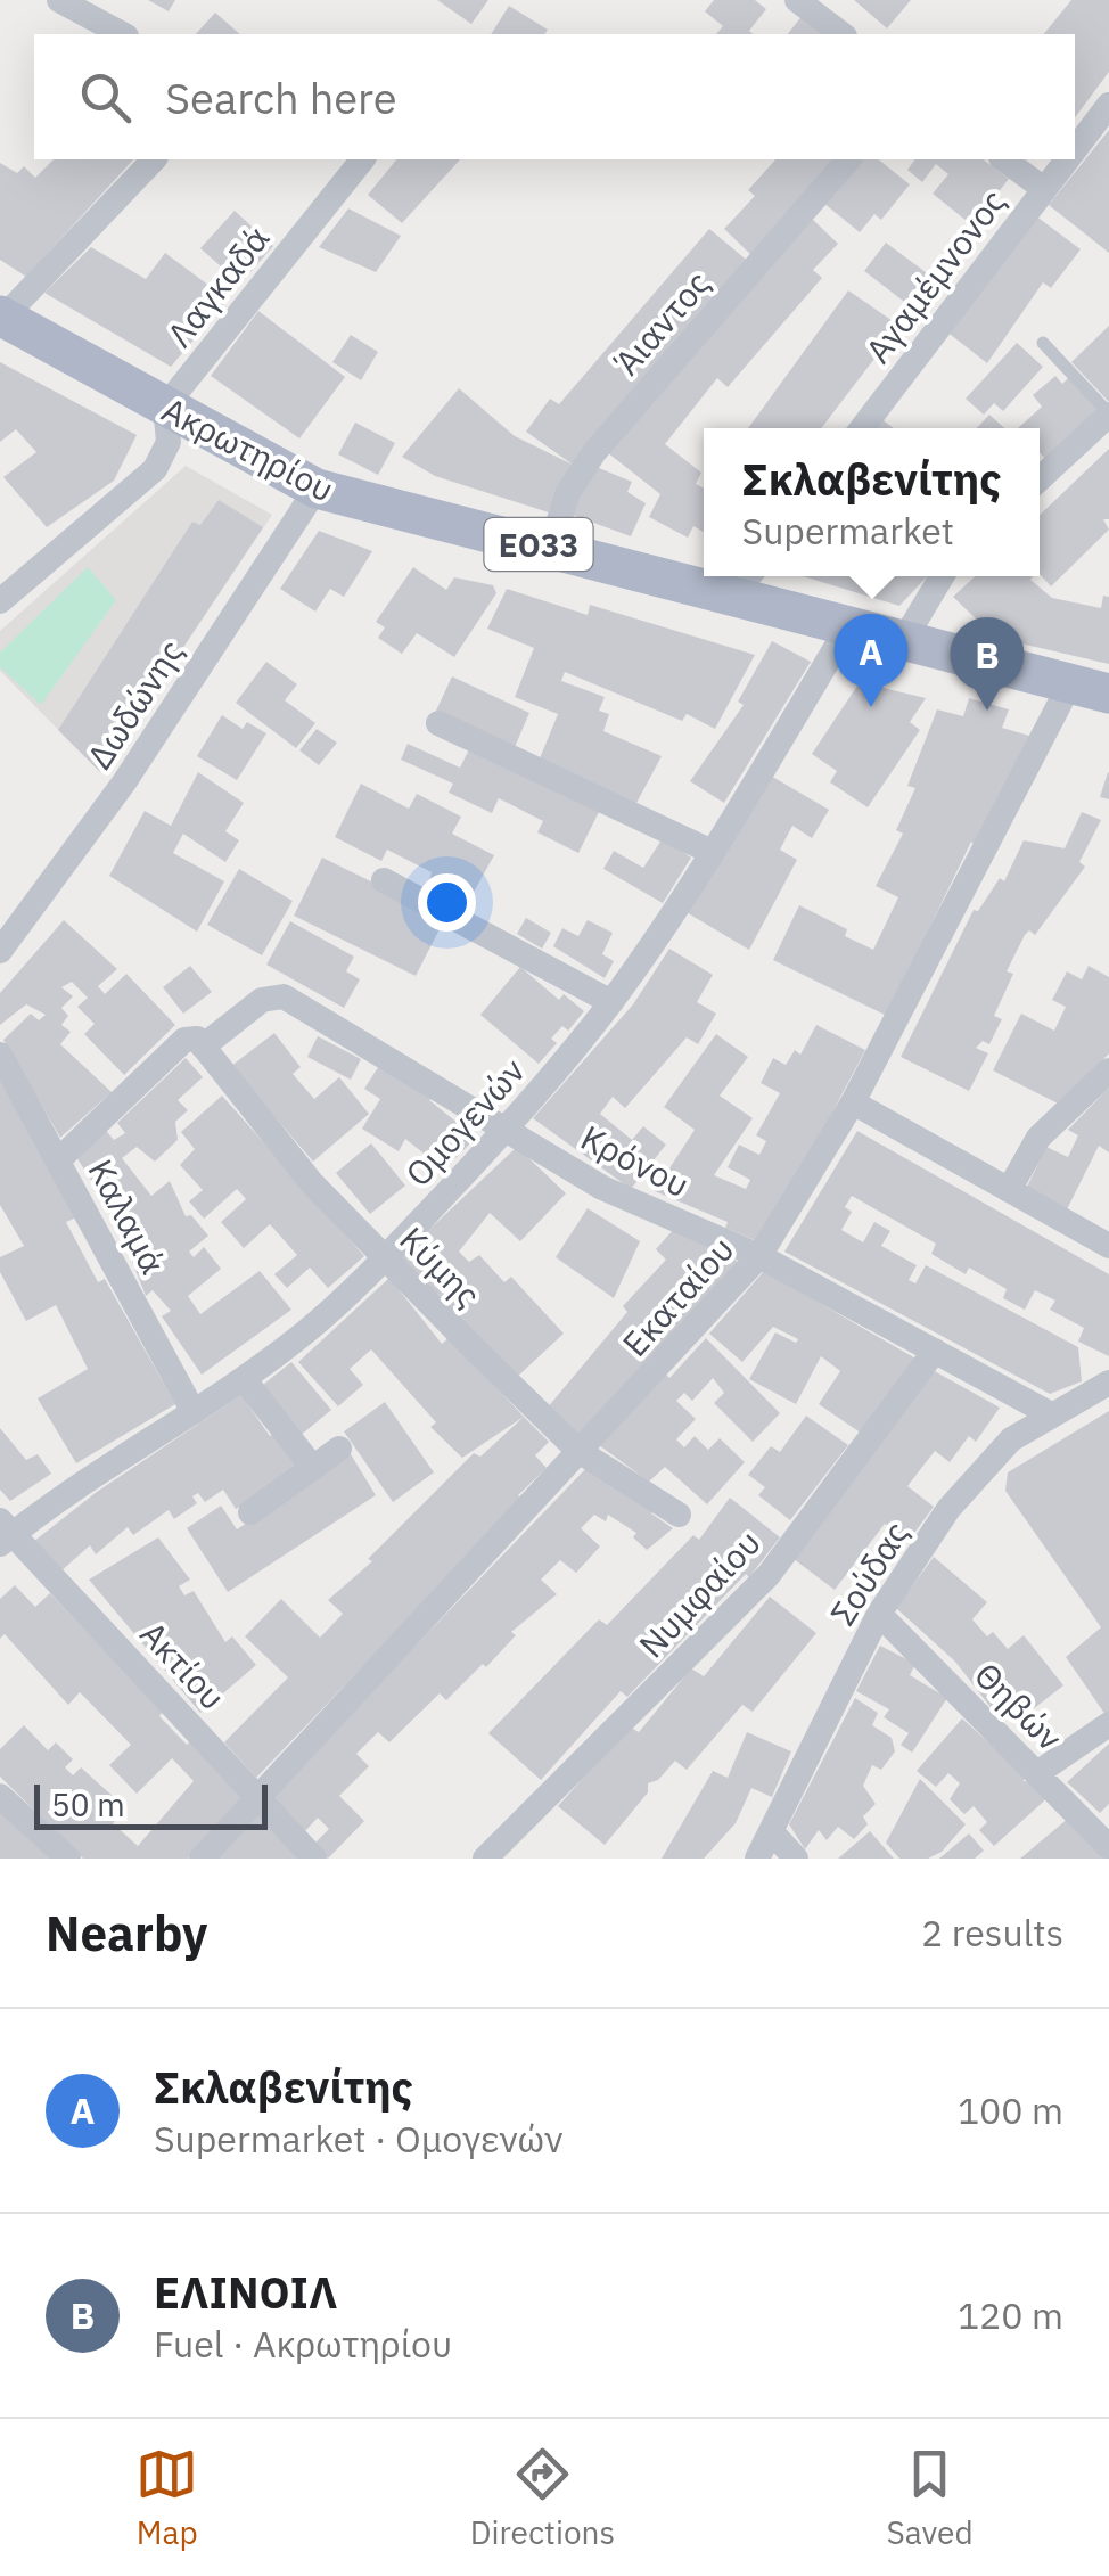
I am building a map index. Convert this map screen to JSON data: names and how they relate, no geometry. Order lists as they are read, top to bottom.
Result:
{
  "streets": {
    "main road": ["Ακρωτηρίου", "ΕΟ33"],
    "street": [
      "Αγαμέμνονος",
      "Λαγκαδά",
      "Άιαντος",
      "Δωδώνης",
      "Ομογενών",
      "Κρόνου",
      "Καλαμά",
      "Κύμης",
      "Εκαταίου",
      "Σούδας",
      "Νυμφαίου",
      "Ακτίου",
      "Θηβών"
    ]
  },
  "crossings": [
    ["Λαγκαδά", "Ακρωτηρίου"],
    ["Άιαντος", "Ακρωτηρίου"],
    ["Ακρωτηρίου", "Δωδώνης"],
    ["Ακρωτηρίου", "Ομογενών"],
    ["Ακρωτηρίου", "Εκαταίου"],
    ["Ομογενών", "Κρόνου"],
    ["Ομογενών", "Καλαμά"],
    ["Ομογενών", "Κύμης"],
    ["Ομογενών", "Ακτίου"],
    ["Κρόνου", "Καλαμά"],
    ["Κρόνου", "Κύμης"],
    ["Κρόνου", "Εκαταίου"],
    ["Κρόνου", "Σούδας"],
    ["Κρόνου", "Νυμφαίου"],
    ["Κύμης", "Εκαταίου"],
    ["Εκαταίου", "Ακτίου"],
    ["Σούδας", "Θηβών"]
  ],
  "scale_bar": "50 m",
  "page": {
    "search": "Search here",
    "popup": ["Σκλαβενίτης", "Supermarket"],
    "pins": ["A", "B"],
    "scale": "50 m",
    "heading": ["Nearby", "2 results"],
    "list": [
      {
        "mark": "A",
        "name": "Σκλαβενίτης",
        "note": "Supermarket · Ομογενών",
        "value": "100 m"
      },
      {
        "mark": "B",
        "name": "ΕΛΙΝΟΙΛ",
        "note": "Fuel · Ακρωτηρίου",
        "value": "120 m"
      }
    ],
    "nav": ["Map", "Directions", "Saved"]
  }
}
